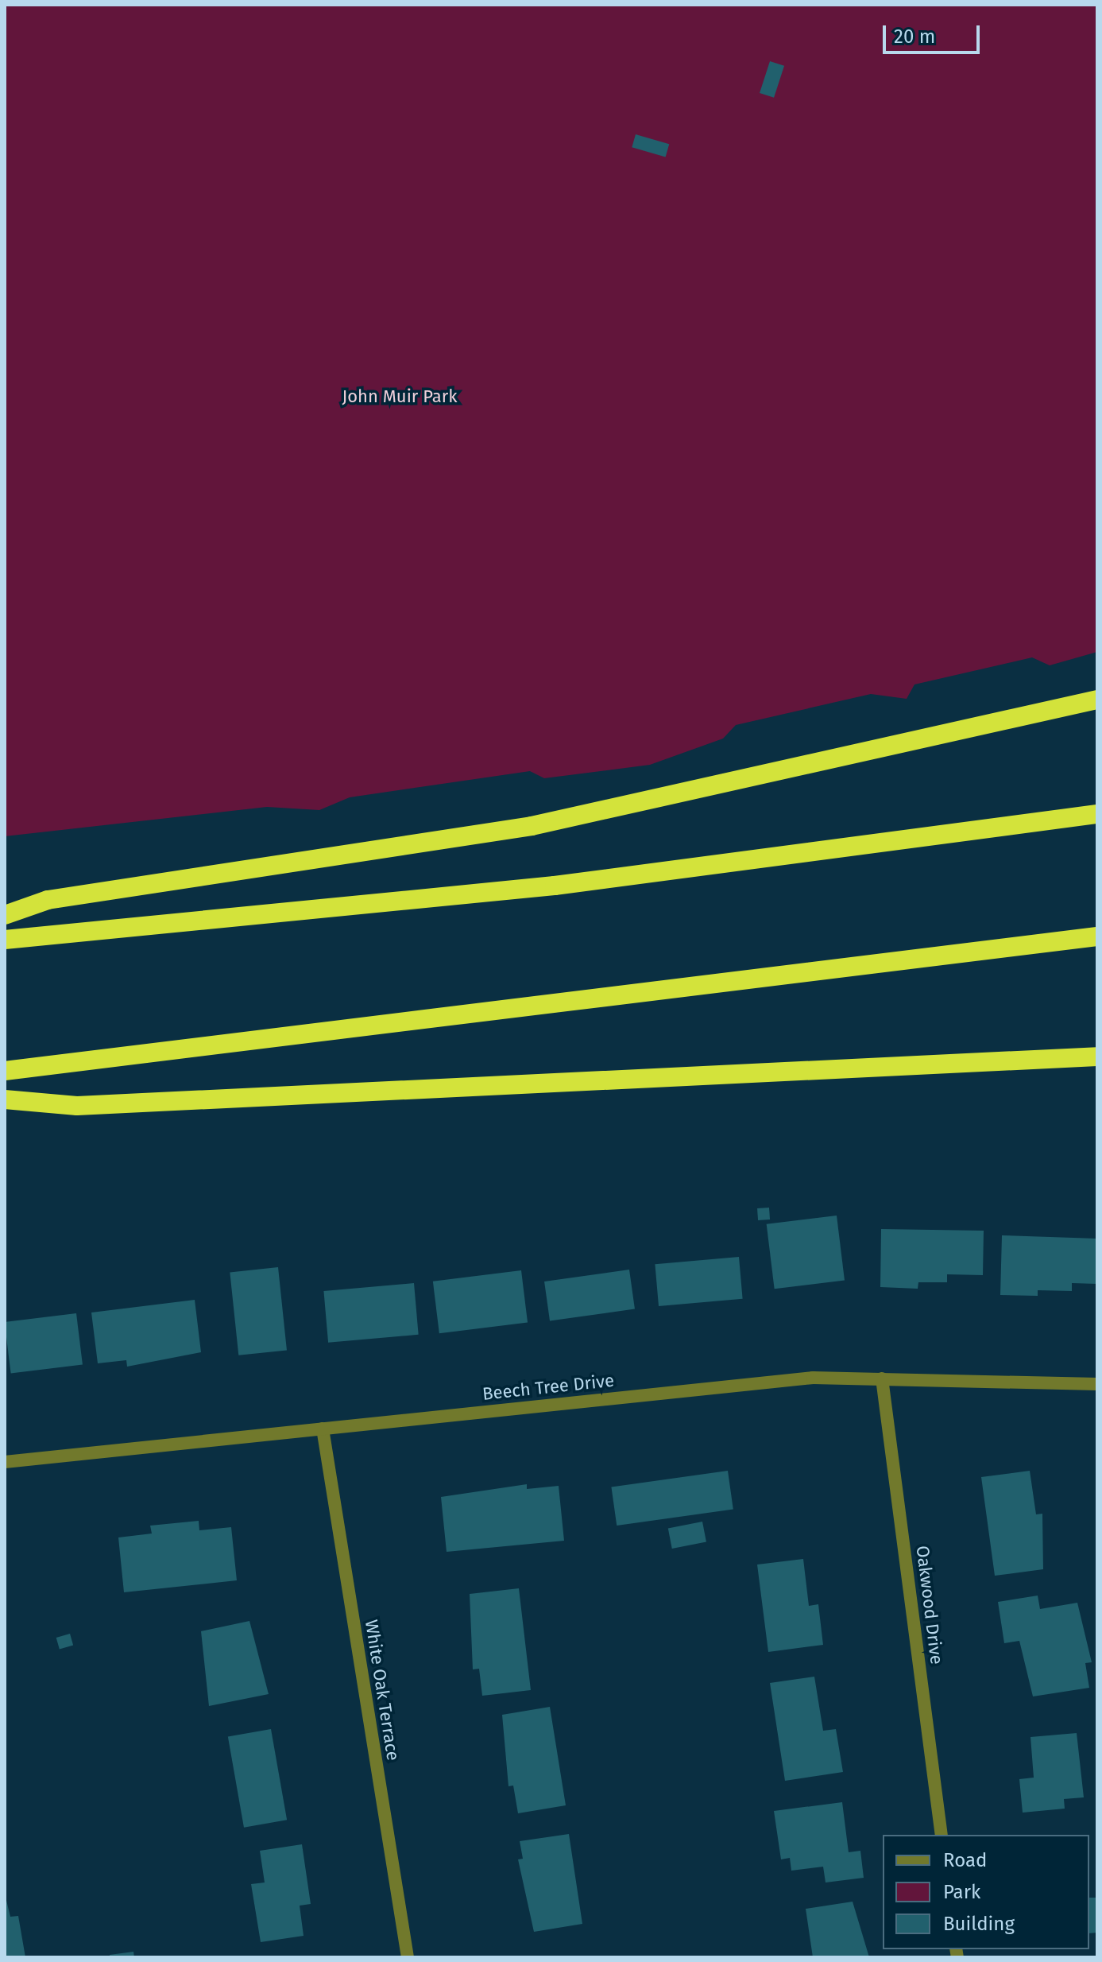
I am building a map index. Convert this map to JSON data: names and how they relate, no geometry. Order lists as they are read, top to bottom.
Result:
{
  "streets": {
    "street": ["Beech Tree Drive", "Oakwood Drive", "White Oak Terrace"]
  },
  "crossings": [
    ["Beech Tree Drive", "Oakwood Drive"],
    ["Beech Tree Drive", "White Oak Terrace"]
  ],
  "parks": ["John Muir Park"],
  "legend": ["Road", "Park", "Building"],
  "scale_bar": "20 m"
}
